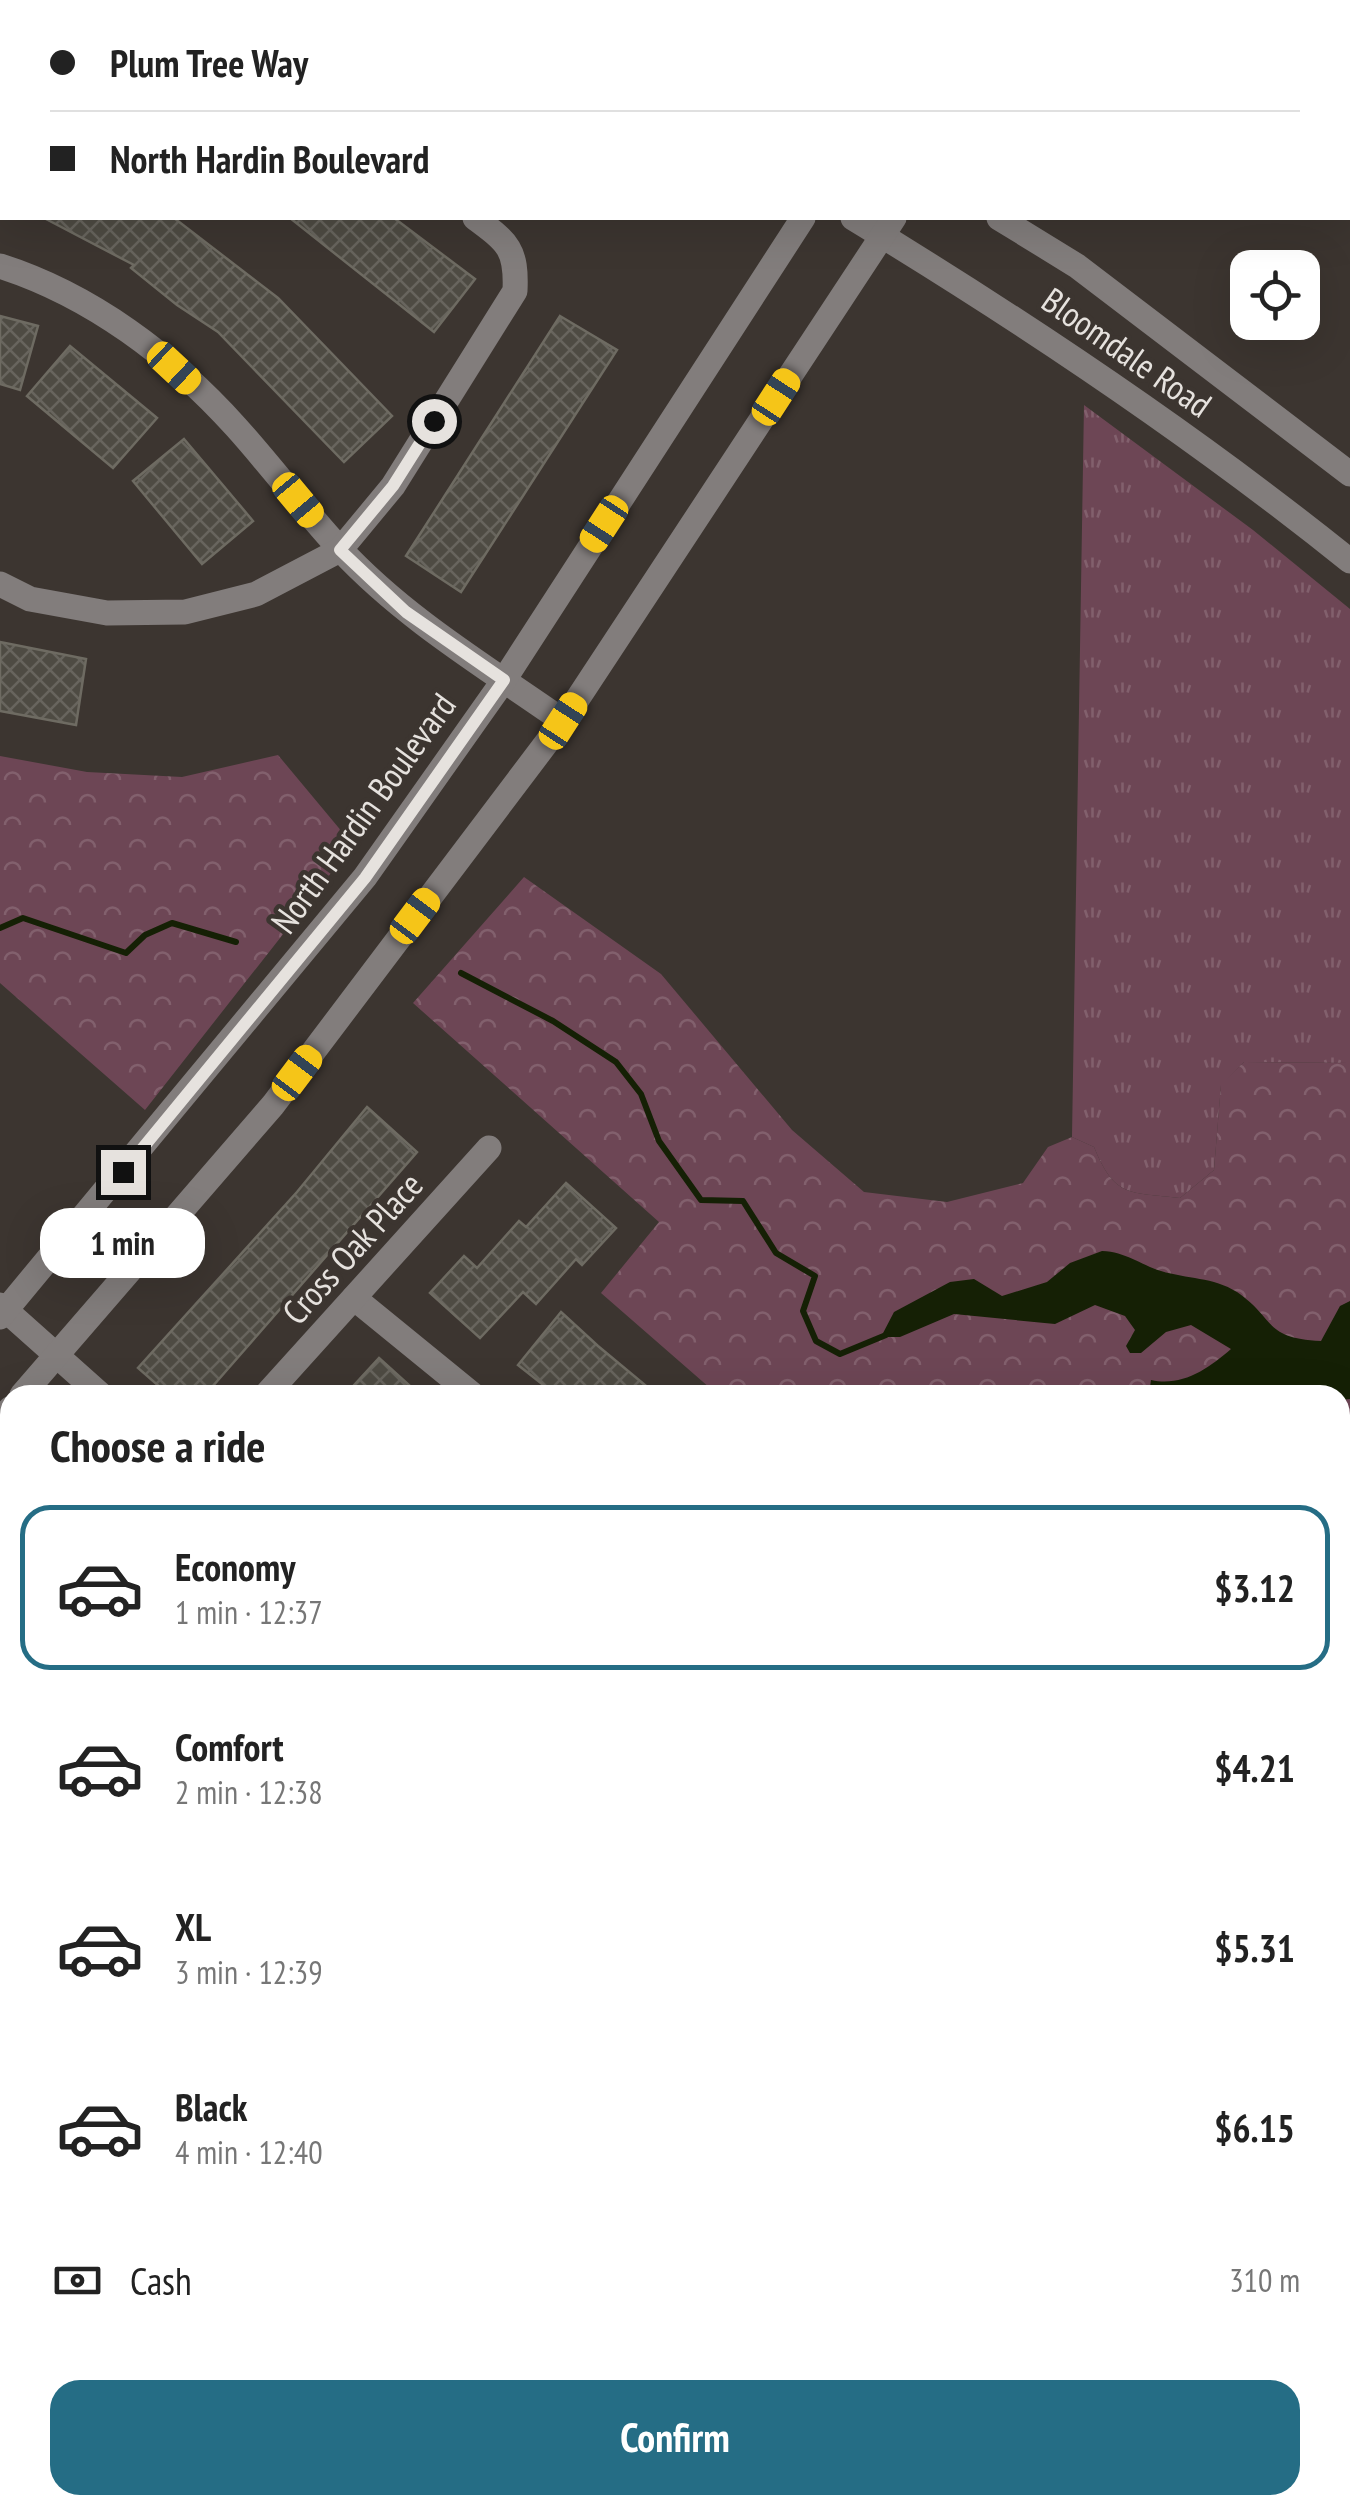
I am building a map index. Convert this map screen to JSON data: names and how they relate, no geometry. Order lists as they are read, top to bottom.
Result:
{
  "streets": {
    "street": ["Bloomdale Road", "North Hardin Boulevard", "Cross Oak Place"]
  },
  "page": {
    "banner": ["Plum Tree Way", "North Hardin Boulevard"],
    "bubble": "1 min",
    "heading": "Choose a ride",
    "list": [
      {
        "name": "Economy",
        "note": "1 min · 12:37",
        "value": "$3.12"
      },
      {
        "name": "Comfort",
        "note": "2 min · 12:38",
        "value": "$4.21"
      },
      {
        "name": "XL",
        "note": "3 min · 12:39",
        "value": "$5.31"
      },
      {
        "name": "Black",
        "note": "4 min · 12:40",
        "value": "$6.15"
      }
    ],
    "pay": ["Cash", "310 m"],
    "buttons": "Confirm"
  }
}
